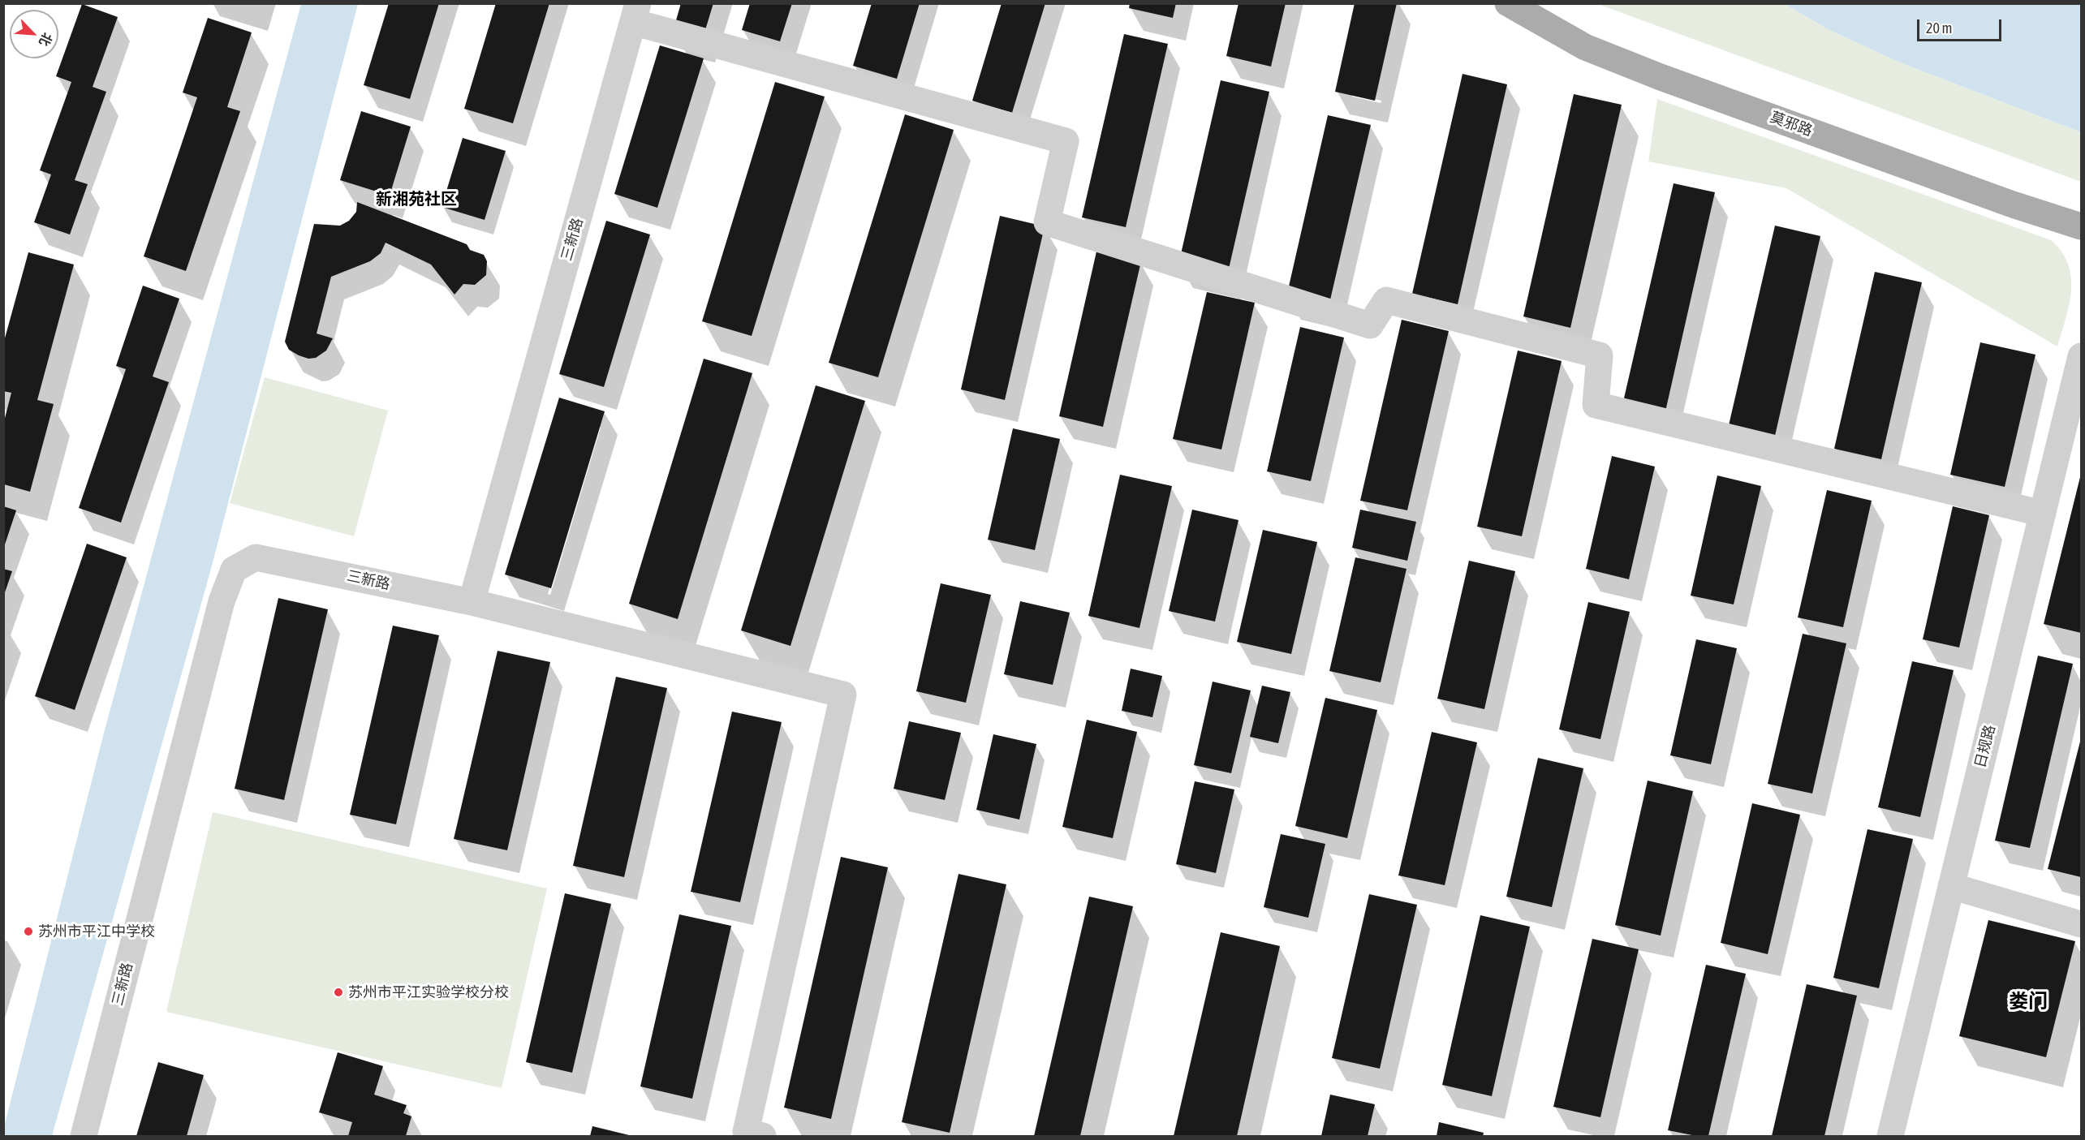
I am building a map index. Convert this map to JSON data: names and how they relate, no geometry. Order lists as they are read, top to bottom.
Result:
{
  "streets": {
    "main road": ["莫邪路"],
    "street": ["三新路", "日规路"]
  },
  "districts": ["新湘苑社区", "娄门"],
  "places": ["苏州市平江中学校", "苏州市平江实验学校分校"],
  "scale_bar": "20 m",
  "north": "bottom right"
}
